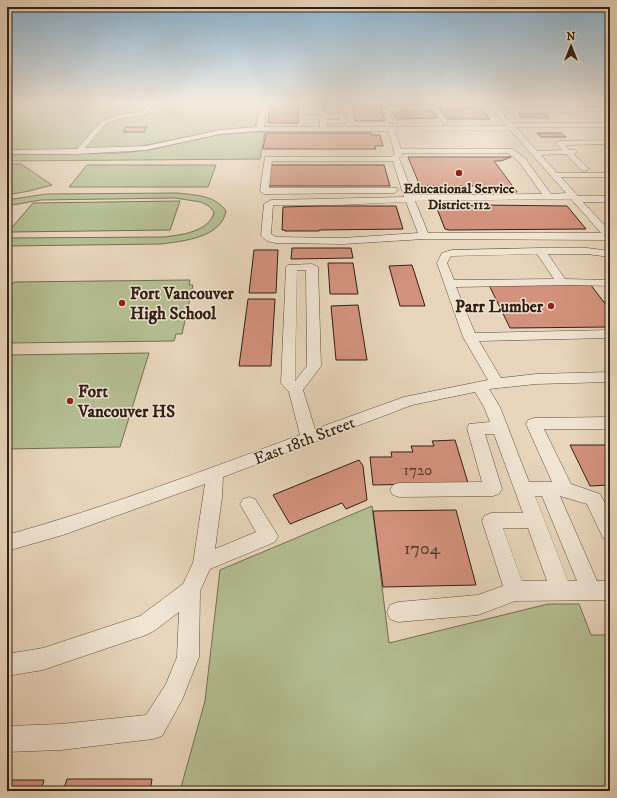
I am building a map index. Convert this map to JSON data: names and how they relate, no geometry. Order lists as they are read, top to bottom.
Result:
{
  "streets": {
    "street": ["East 18th Street"]
  },
  "places": [
    "Educational Service District 112",
    "Fort Vancouver High School",
    "Parr Lumber",
    "Fort Vancouver HS"
  ],
  "house_numbers": ["1720", "1704"],
  "north": "top"
}
